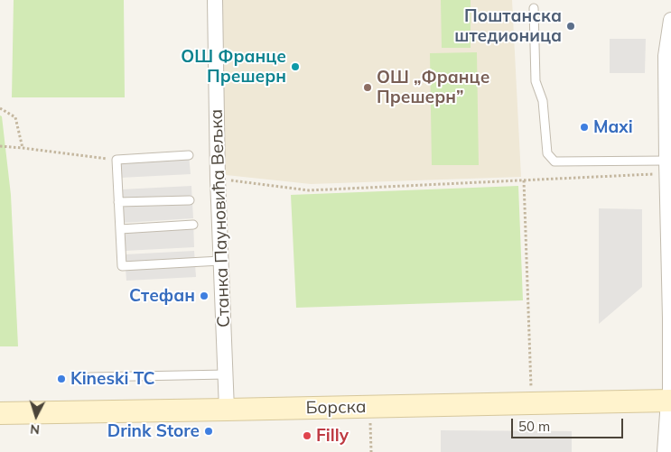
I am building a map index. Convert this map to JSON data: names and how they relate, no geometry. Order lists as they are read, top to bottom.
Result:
{
  "streets": {
    "main road": ["Борска"],
    "street": ["Станка Пауновића Вељка"]
  },
  "crossings": [
    ["Станка Пауновића Вељка", "Борска"]
  ],
  "places": [
    "Поштанска штедионица",
    "ОШ Франце Прешерн",
    "ОШ „Франце Прешерн”",
    "Maxi",
    "Стефан",
    "Kineski TC",
    "Drink Store",
    "Filly"
  ],
  "scale_bar": "50 m",
  "north": "bottom"
}
